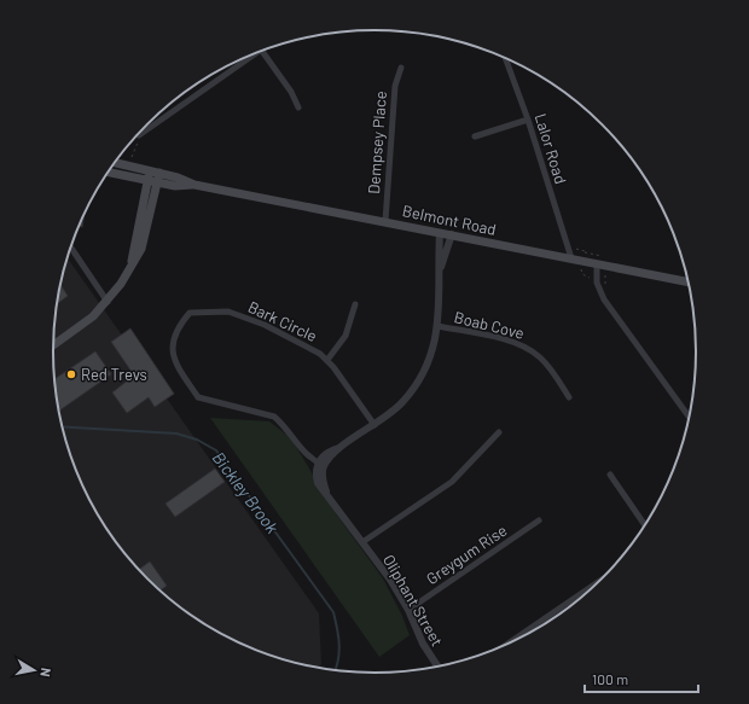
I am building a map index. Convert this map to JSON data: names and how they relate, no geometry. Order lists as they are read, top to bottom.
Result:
{
  "streets": {
    "main road": ["Belmont Road"],
    "street": [
      "Dempsey Place",
      "Lalor Road",
      "Bark Circle",
      "Boab Cove",
      "Greygum Rise",
      "Oliphant Street"
    ]
  },
  "crossings": [
    ["Dempsey Place", "Belmont Road"],
    ["Lalor Road", "Belmont Road"],
    ["Bark Circle", "Oliphant Street"],
    ["Greygum Rise", "Oliphant Street"]
  ],
  "water": ["Bickley Brook"],
  "places": ["Red Trevs"],
  "scale_bar": "100 m",
  "north": "right"
}
